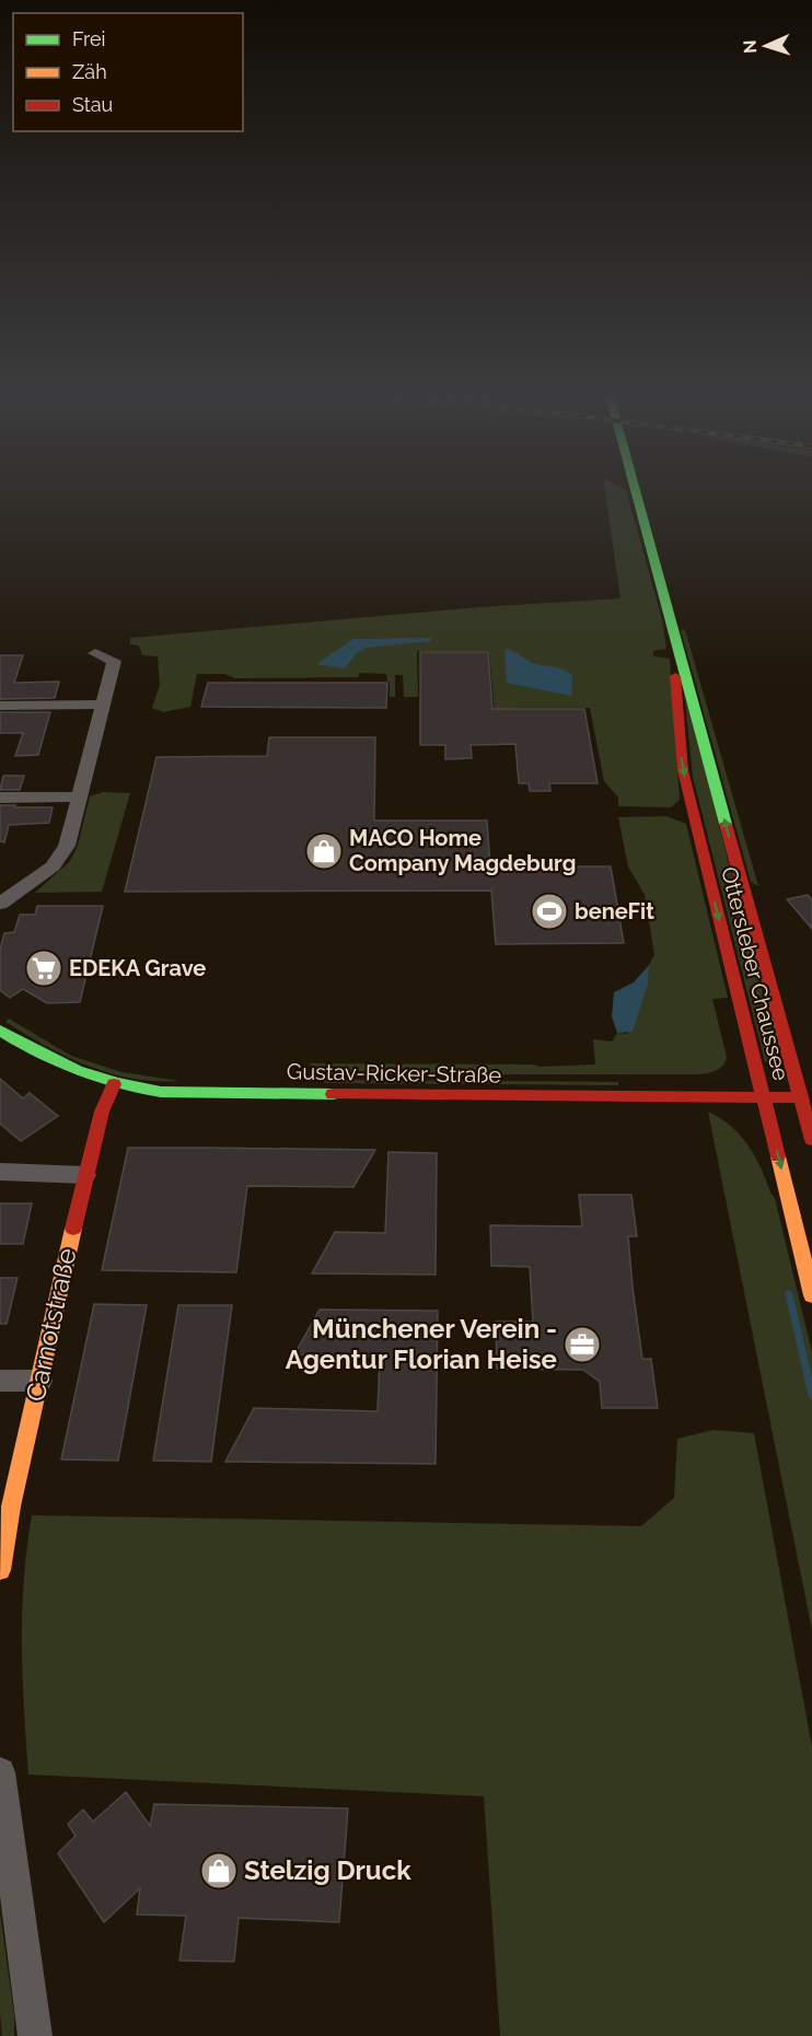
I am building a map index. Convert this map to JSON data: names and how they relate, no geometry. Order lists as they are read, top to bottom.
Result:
{
  "streets": {
    "main road": ["Ottersleber Chaussee", "Gustav-Ricker-Straße", "Carnotstraße"]
  },
  "crossings": [
    ["Ottersleber Chaussee", "Gustav-Ricker-Straße"],
    ["Gustav-Ricker-Straße", "Carnotstraße"]
  ],
  "places": {
    "shop": ["MACO Home Company Magdeburg", "Stelzig Druck"],
    "sports": ["beneFit"],
    "supermarket": ["EDEKA Grave"],
    "office": ["Münchener Verein - Agentur Florian Heise"]
  },
  "legend": ["Frei", "Zäh", "Stau"],
  "north": "left"
}
